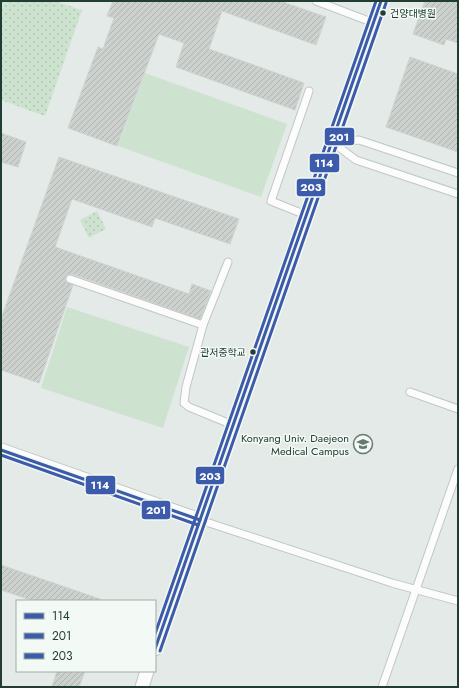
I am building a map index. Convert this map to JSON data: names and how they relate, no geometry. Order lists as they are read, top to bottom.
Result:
{
  "places": {
    "other": ["건양대병원", "관저중학교"],
    "school or university": ["Konyang Univ. Daejeon Medical Campus"]
  },
  "lines": ["transit line 114", "transit line 203", "transit line 201"],
  "legend": ["114", "201", "203"]
}
